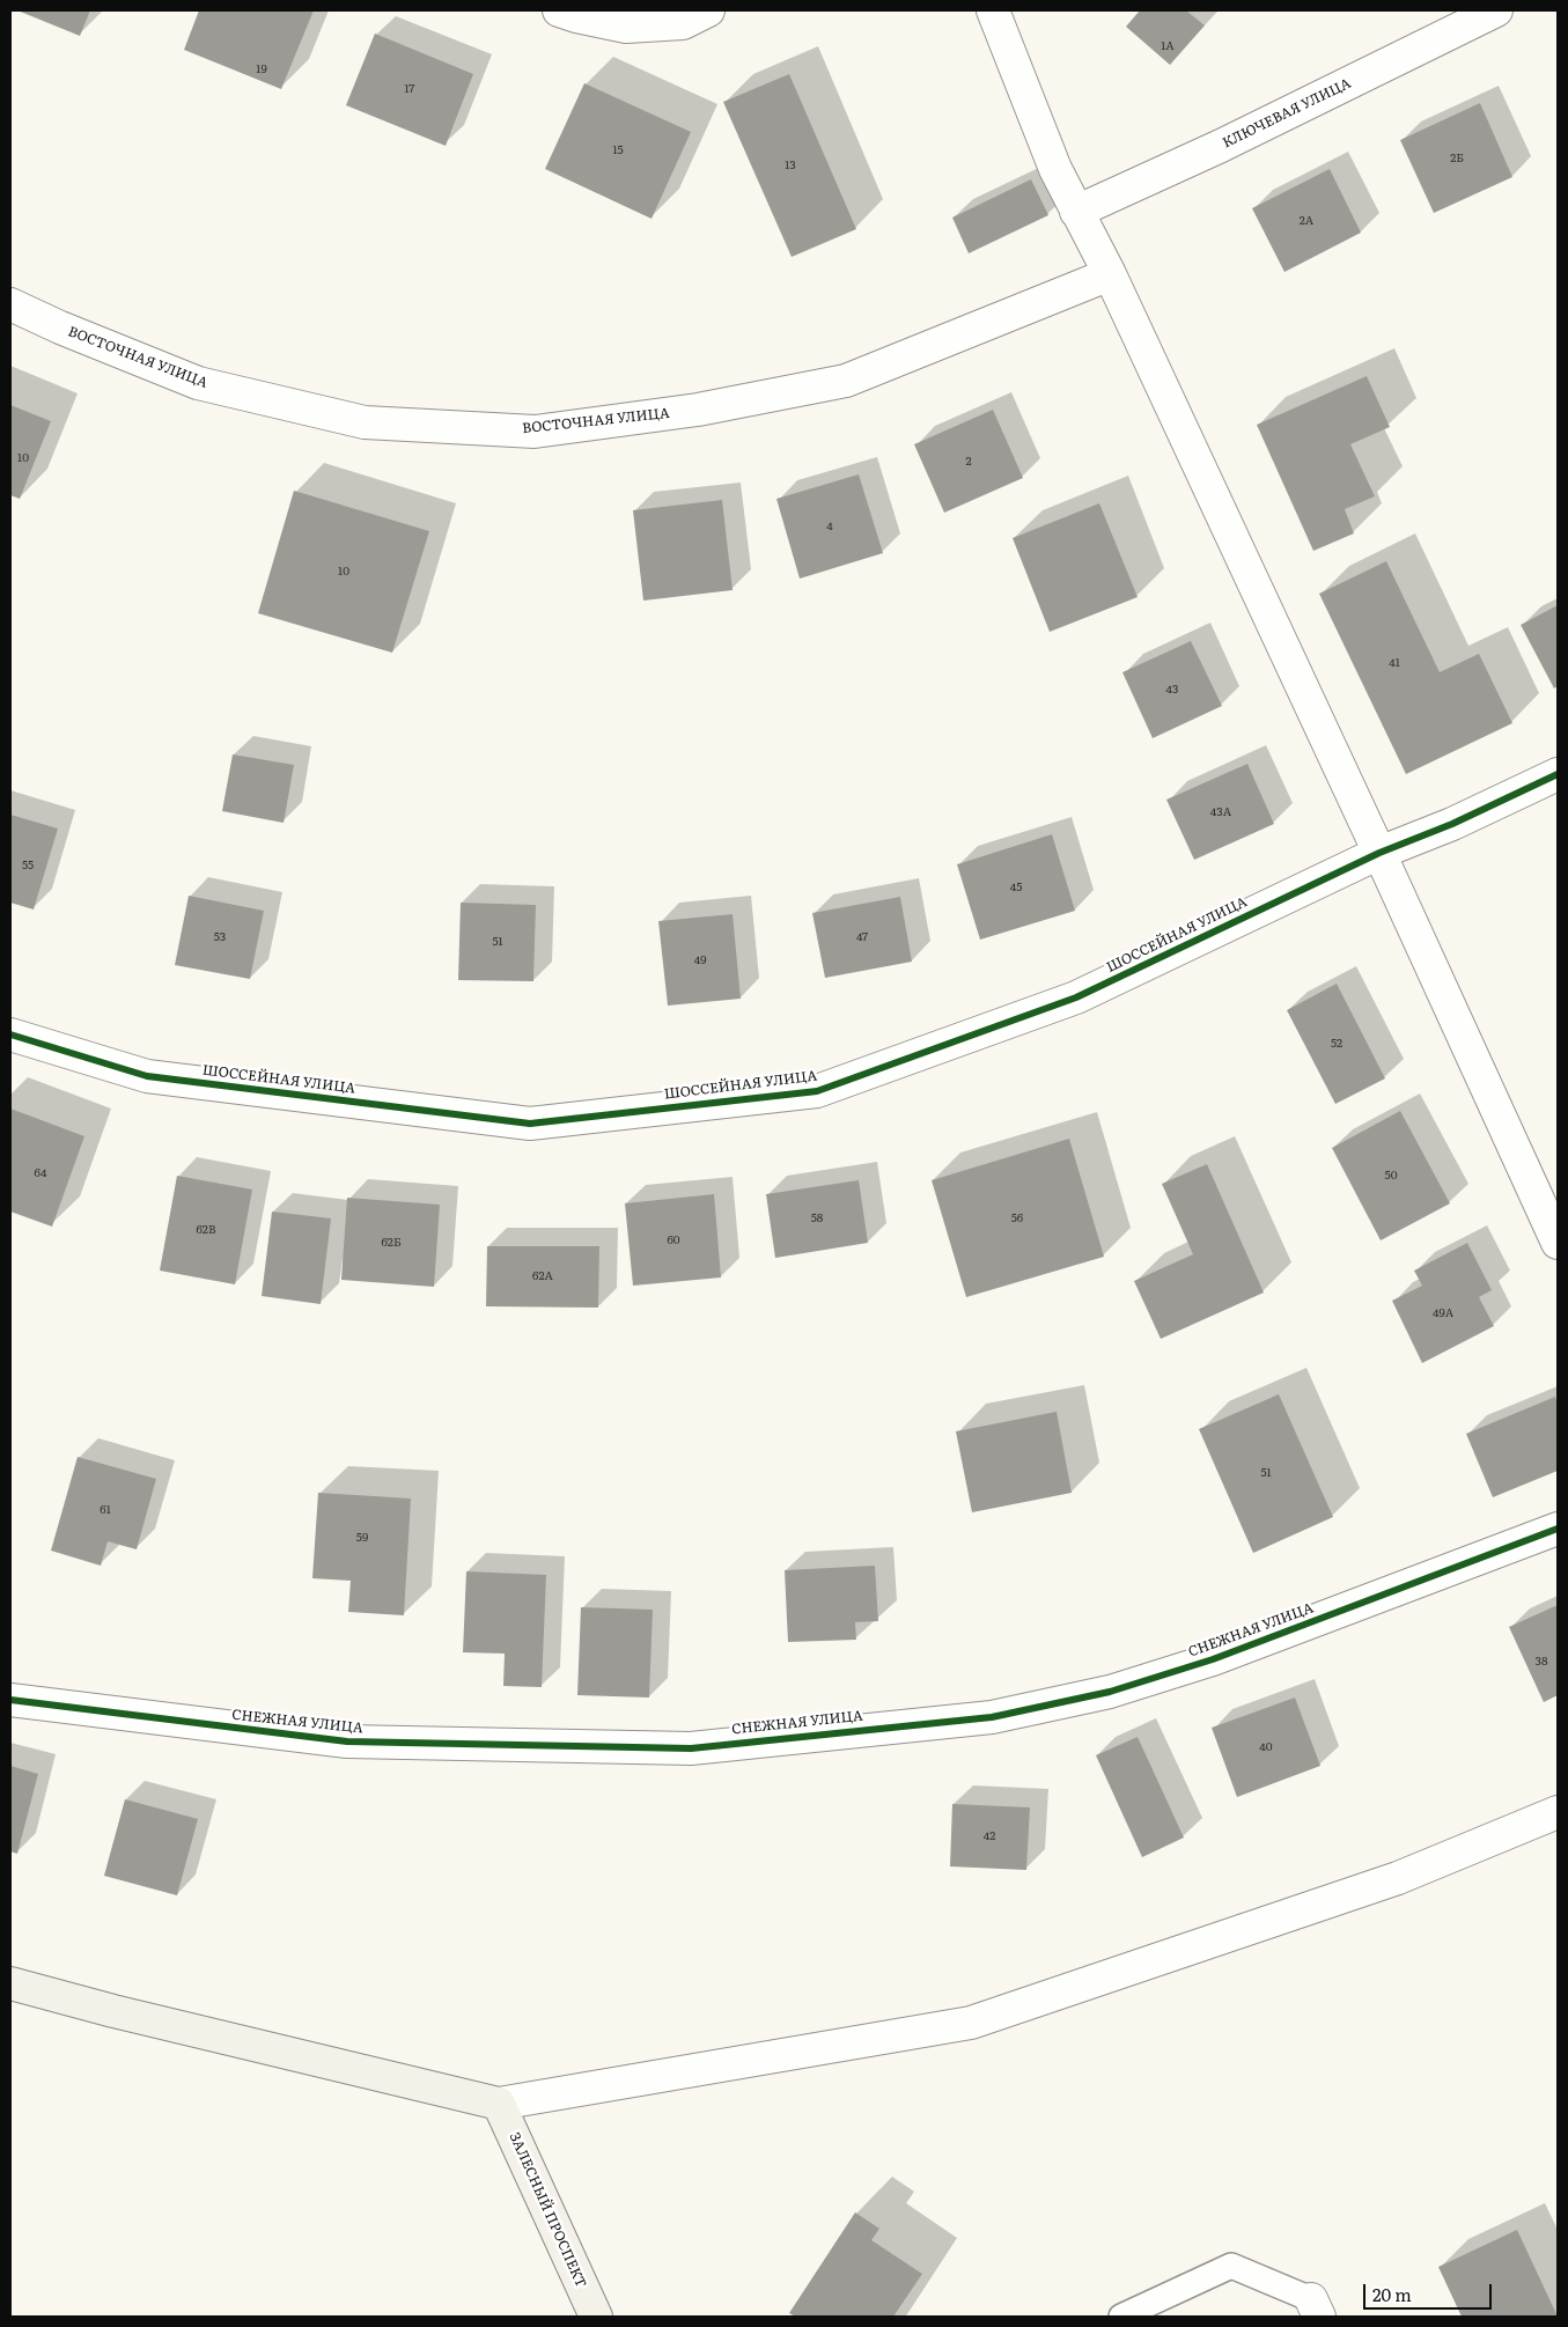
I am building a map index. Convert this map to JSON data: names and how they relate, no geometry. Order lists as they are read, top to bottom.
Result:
{
  "streets": {
    "main road": ["ЗАЛЕСНЫЙ ПРОСПЕКТ"],
    "street": [
      "КЛЮЧЕВАЯ УЛИЦА",
      "ВОСТОЧНАЯ УЛИЦА",
      "ШОССЕЙНАЯ УЛИЦА",
      "СНЕЖНАЯ УЛИЦА"
    ]
  },
  "house_numbers": [
    "1А",
    "19",
    "17",
    "15",
    "2Б",
    "13",
    "2А",
    "10",
    "2",
    "4",
    "10",
    "41",
    "43",
    "43А",
    "55",
    "45",
    "53",
    "47",
    "51",
    "49",
    "52",
    "64",
    "50",
    "58",
    "56",
    "62В",
    "60",
    "62Б",
    "62А",
    "49А",
    "51",
    "61",
    "59",
    "38",
    "40",
    "42"
  ],
  "scale_bar": "20 m"
}
